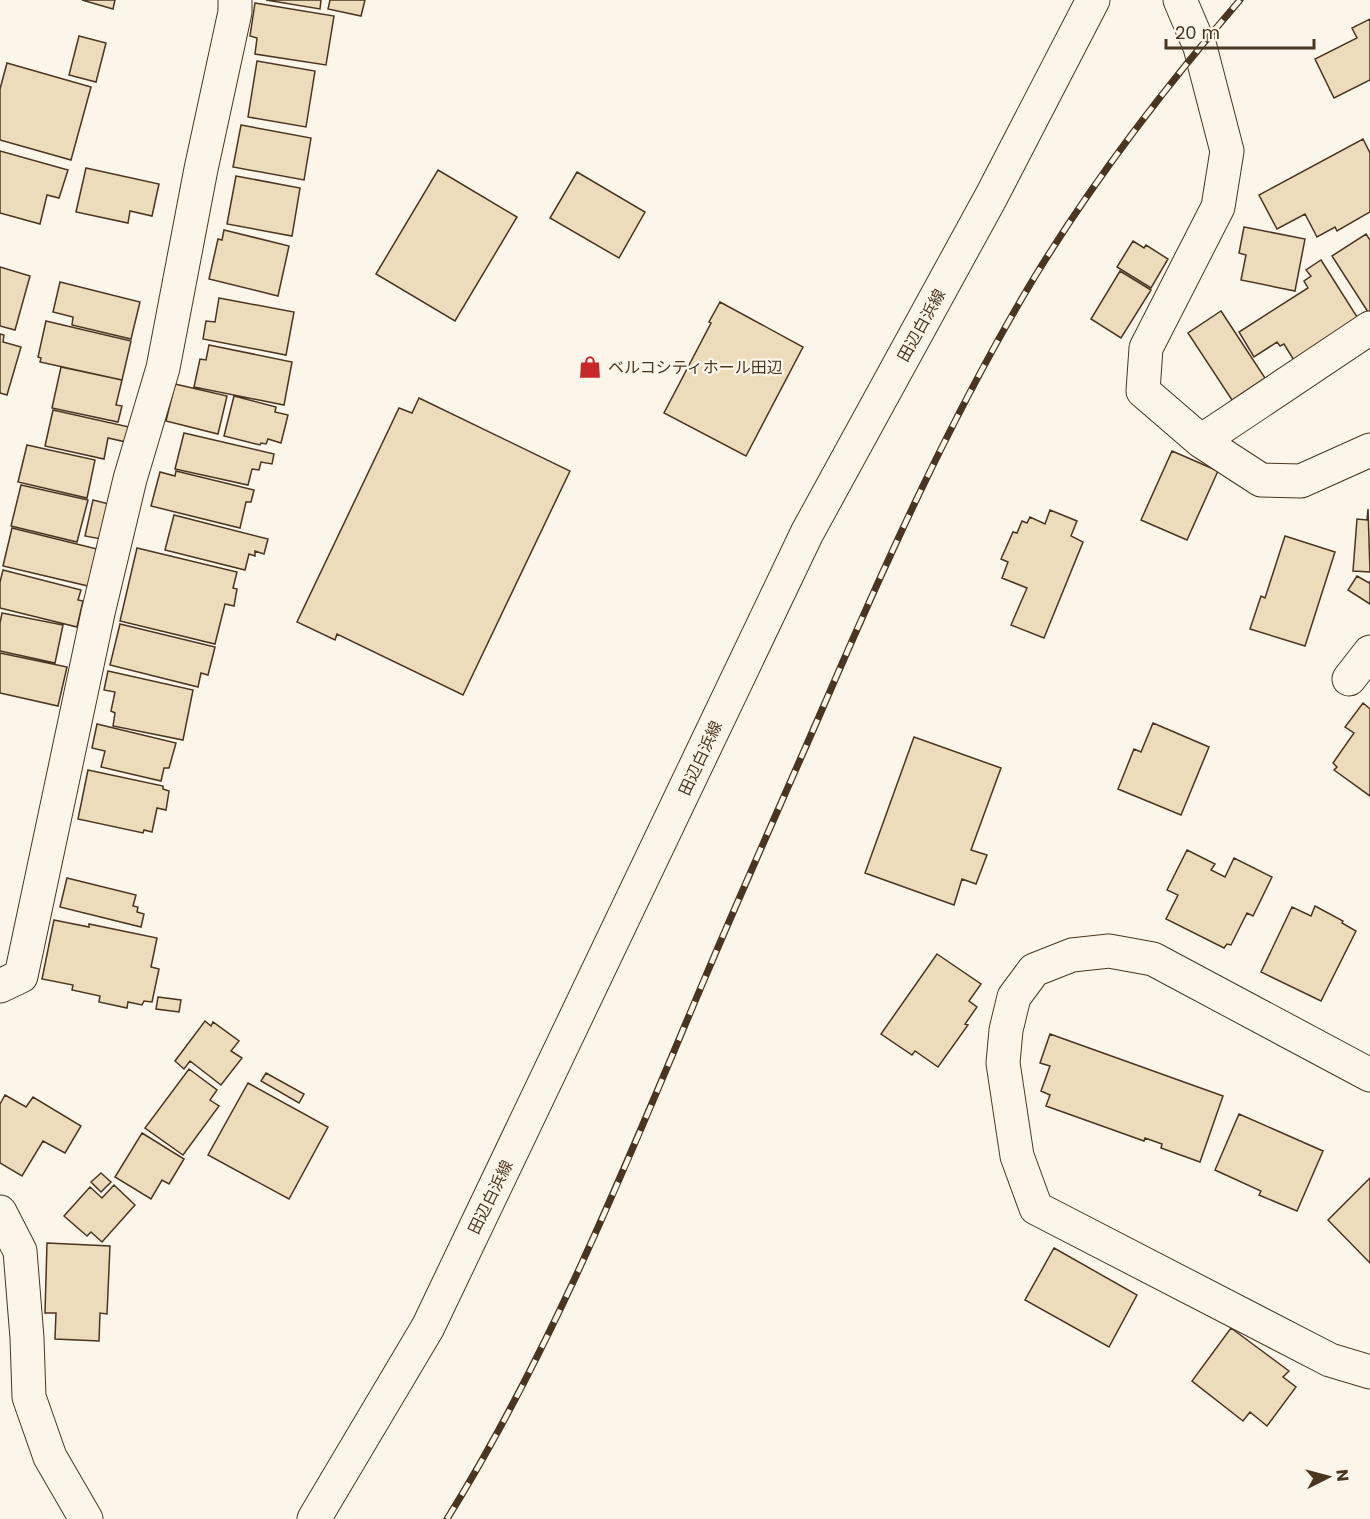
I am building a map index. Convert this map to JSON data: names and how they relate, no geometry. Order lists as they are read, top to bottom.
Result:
{
  "streets": {
    "street": ["田辺白浜線"]
  },
  "places": {
    "shop": ["ベルコシティホール田辺"]
  },
  "scale_bar": "20 m",
  "north": "right"
}
